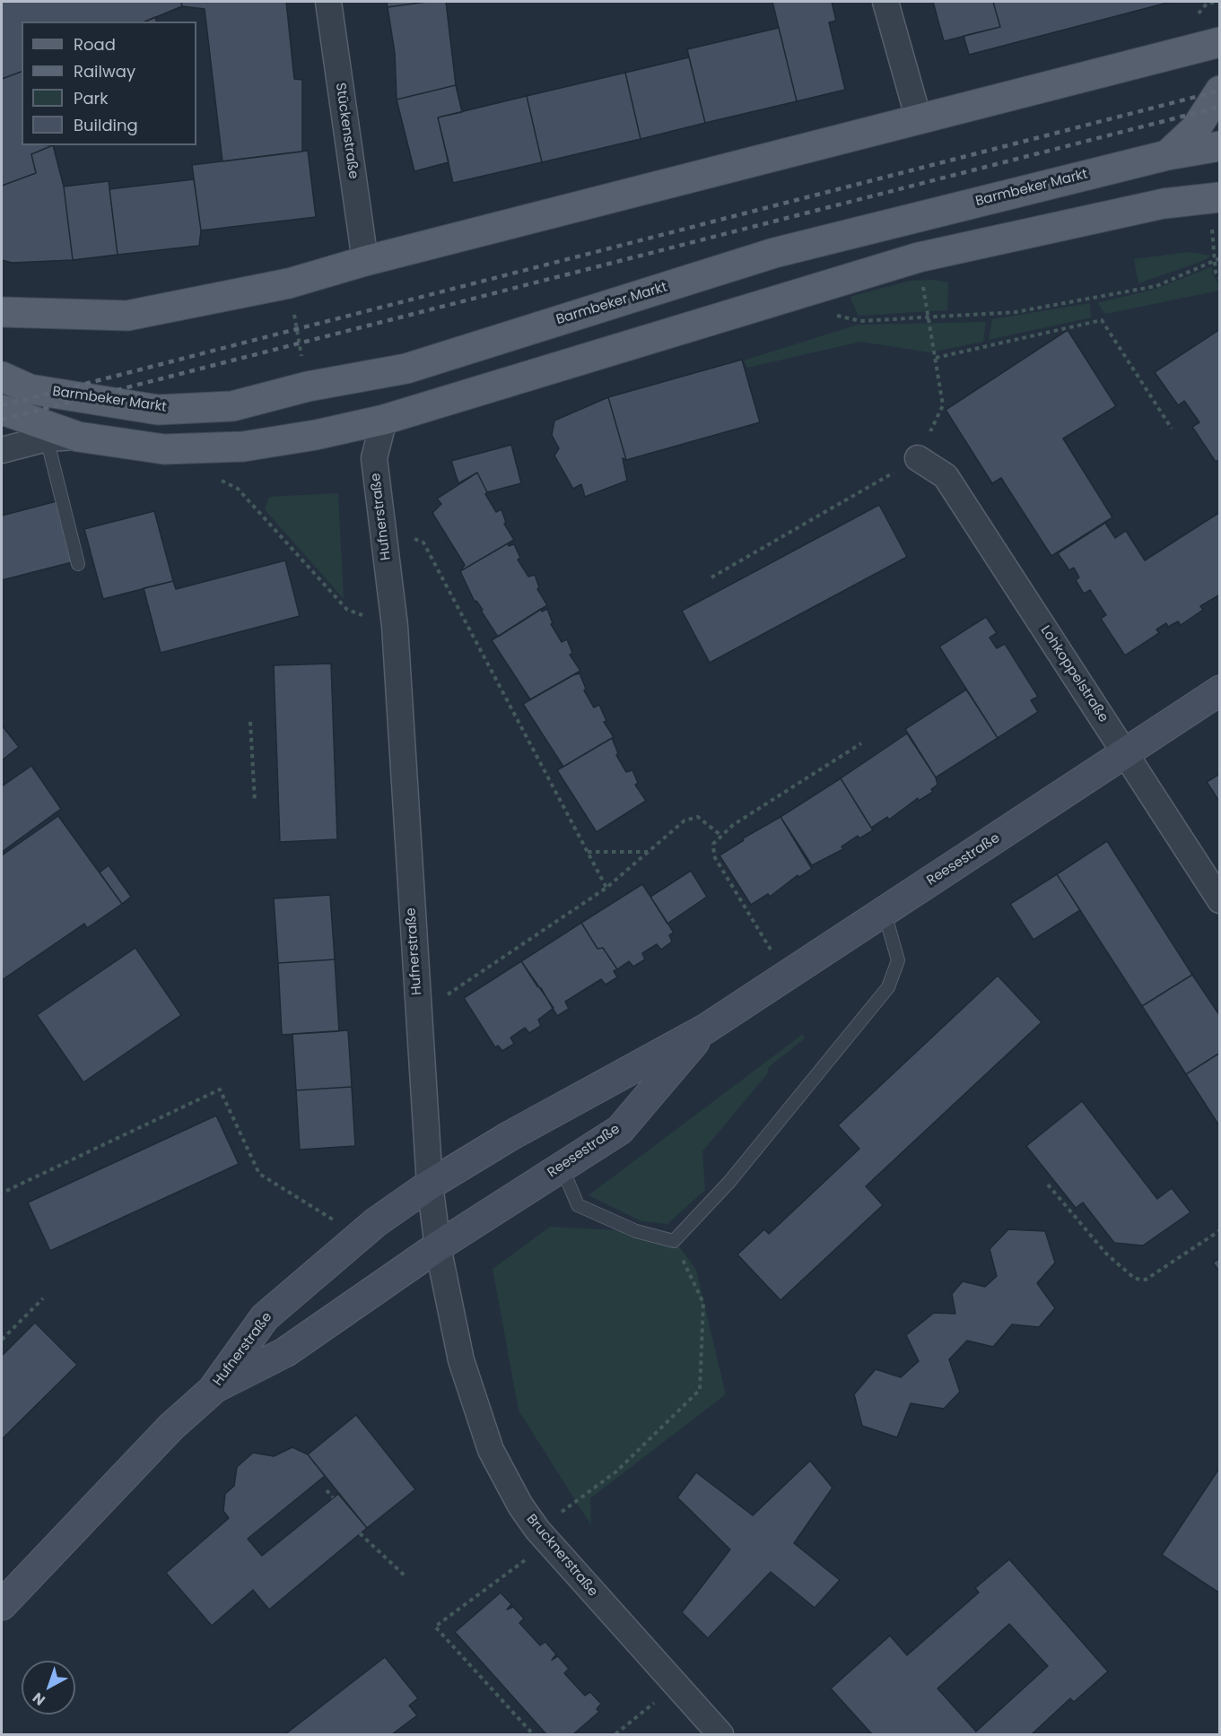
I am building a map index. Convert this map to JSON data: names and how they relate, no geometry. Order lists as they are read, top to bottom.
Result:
{
  "streets": {
    "main road": ["Barmbeker Markt", "Hufnerstraße", "Reesestraße"],
    "street": ["Stückenstraße", "Lohkoppelstraße", "Brucknerstraße"]
  },
  "crossings": [
    ["Hufnerstraße", "Reesestraße"],
    ["Hufnerstraße", "Brucknerstraße"],
    ["Lohkoppelstraße", "Reesestraße"],
    ["Reesestraße", "Brucknerstraße"]
  ],
  "legend": [
    "Road",
    "Railway",
    "Park",
    "Building"
  ],
  "north": "bottom left"
}
